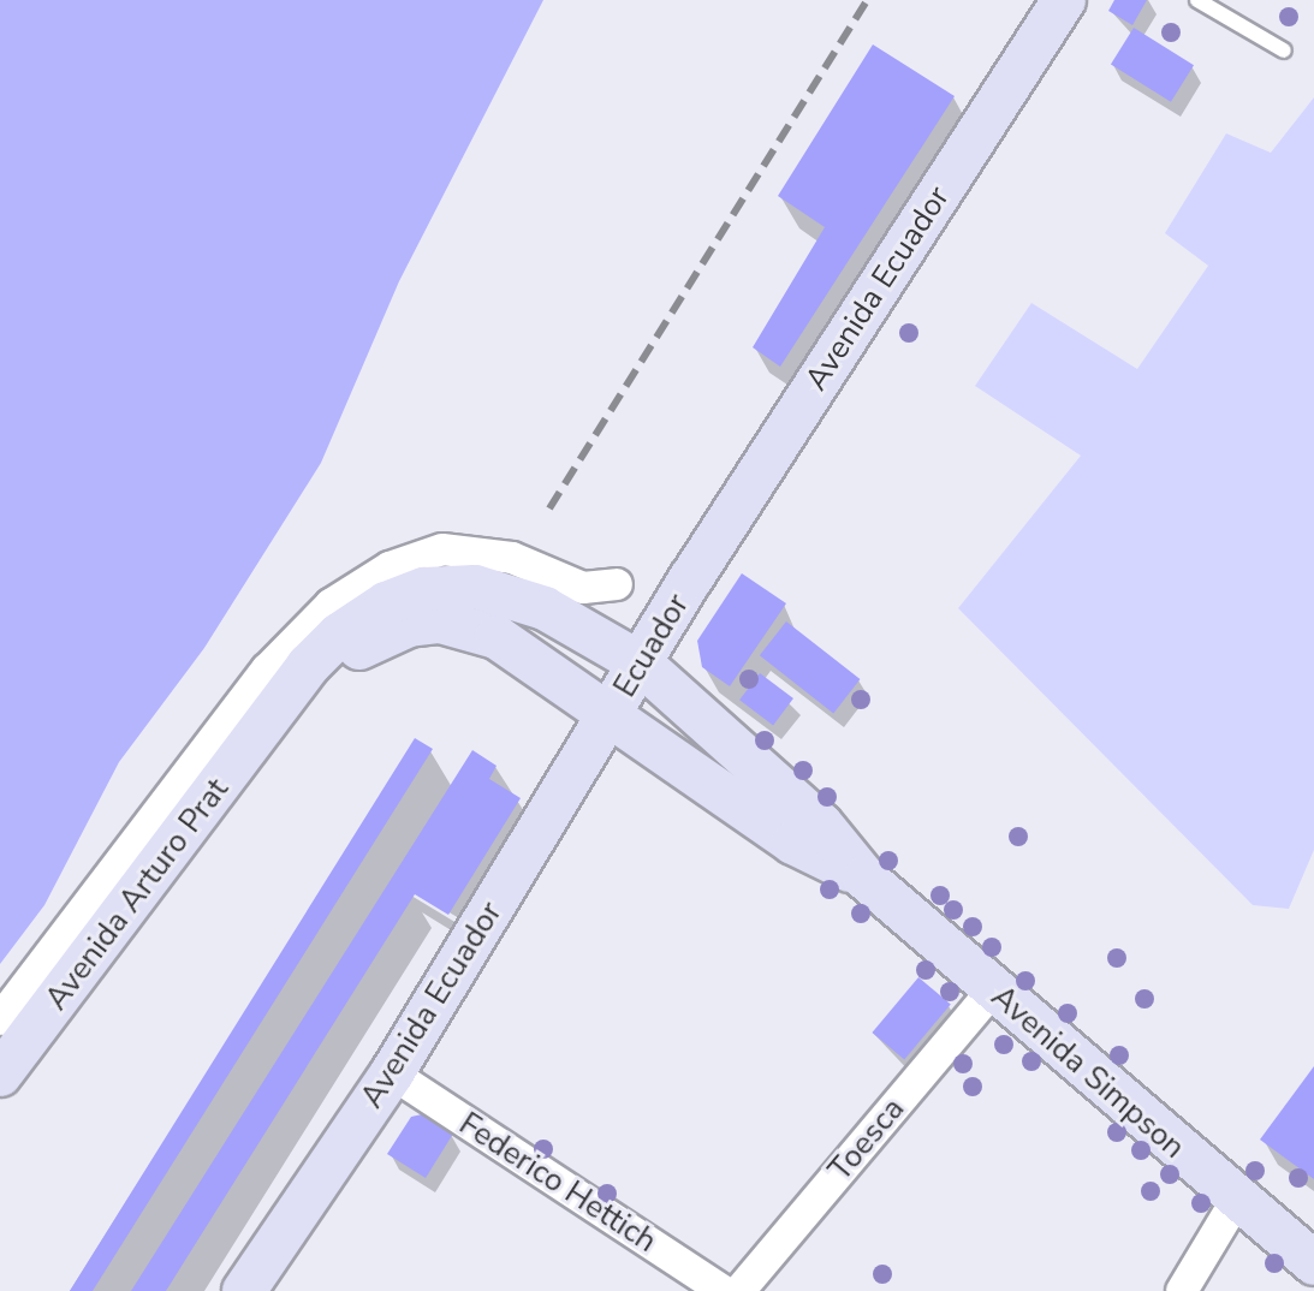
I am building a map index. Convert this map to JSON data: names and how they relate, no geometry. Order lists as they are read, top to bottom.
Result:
{
  "streets": {
    "main road": [
      "Avenida Ecuador",
      "Ecuador",
      "Avenida Arturo Prat",
      "Avenida Simpson"
    ],
    "street": ["Toesca", "Federico Hettich"]
  },
  "crossings": [
    ["Avenida Ecuador", "Ecuador"],
    ["Avenida Ecuador", "Avenida Arturo Prat"],
    ["Avenida Ecuador", "Avenida Simpson"],
    ["Avenida Ecuador", "Federico Hettich"],
    ["Ecuador", "Avenida Arturo Prat"],
    ["Ecuador", "Avenida Simpson"],
    ["Avenida Arturo Prat", "Avenida Simpson"],
    ["Avenida Simpson", "Toesca"]
  ]
}
